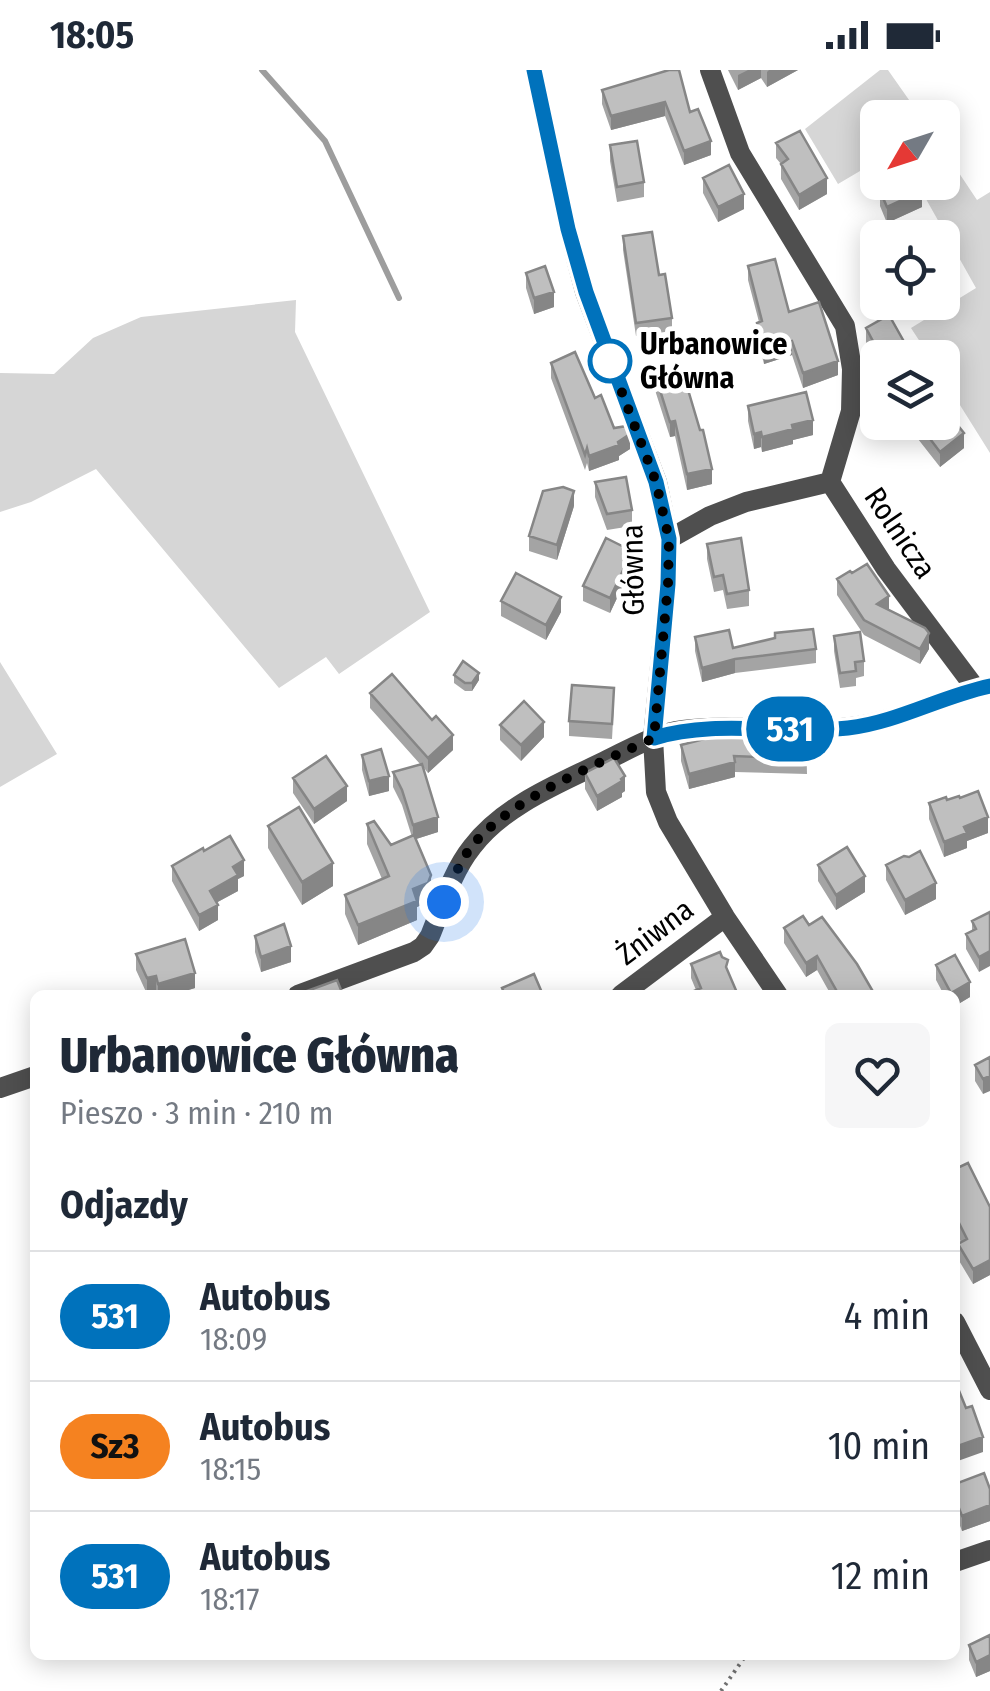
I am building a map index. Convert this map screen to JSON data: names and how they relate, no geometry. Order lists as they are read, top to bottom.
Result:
{
  "streets": {
    "street": ["Rolnicza", "Główna", "Żniwna"]
  },
  "crossings": [
    ["Główna", "Żniwna"]
  ],
  "places": ["Urbanowice Główna"],
  "lines": ["bus line 531"],
  "north": "bottom left",
  "page": {
    "status": "18:05",
    "on_map": "531",
    "heading": [
      ["Urbanowice Główna", "Pieszo · 3 min · 210 m"],
      "Odjazdy"
    ],
    "list": [
      {
        "mark": "531",
        "name": "Autobus",
        "note": "18:09",
        "value": "4 min"
      },
      {
        "mark": "Sz3",
        "name": "Autobus",
        "note": "18:15",
        "value": "10 min"
      },
      {
        "mark": "531",
        "name": "Autobus",
        "note": "18:17",
        "value": "12 min"
      }
    ]
  }
}
